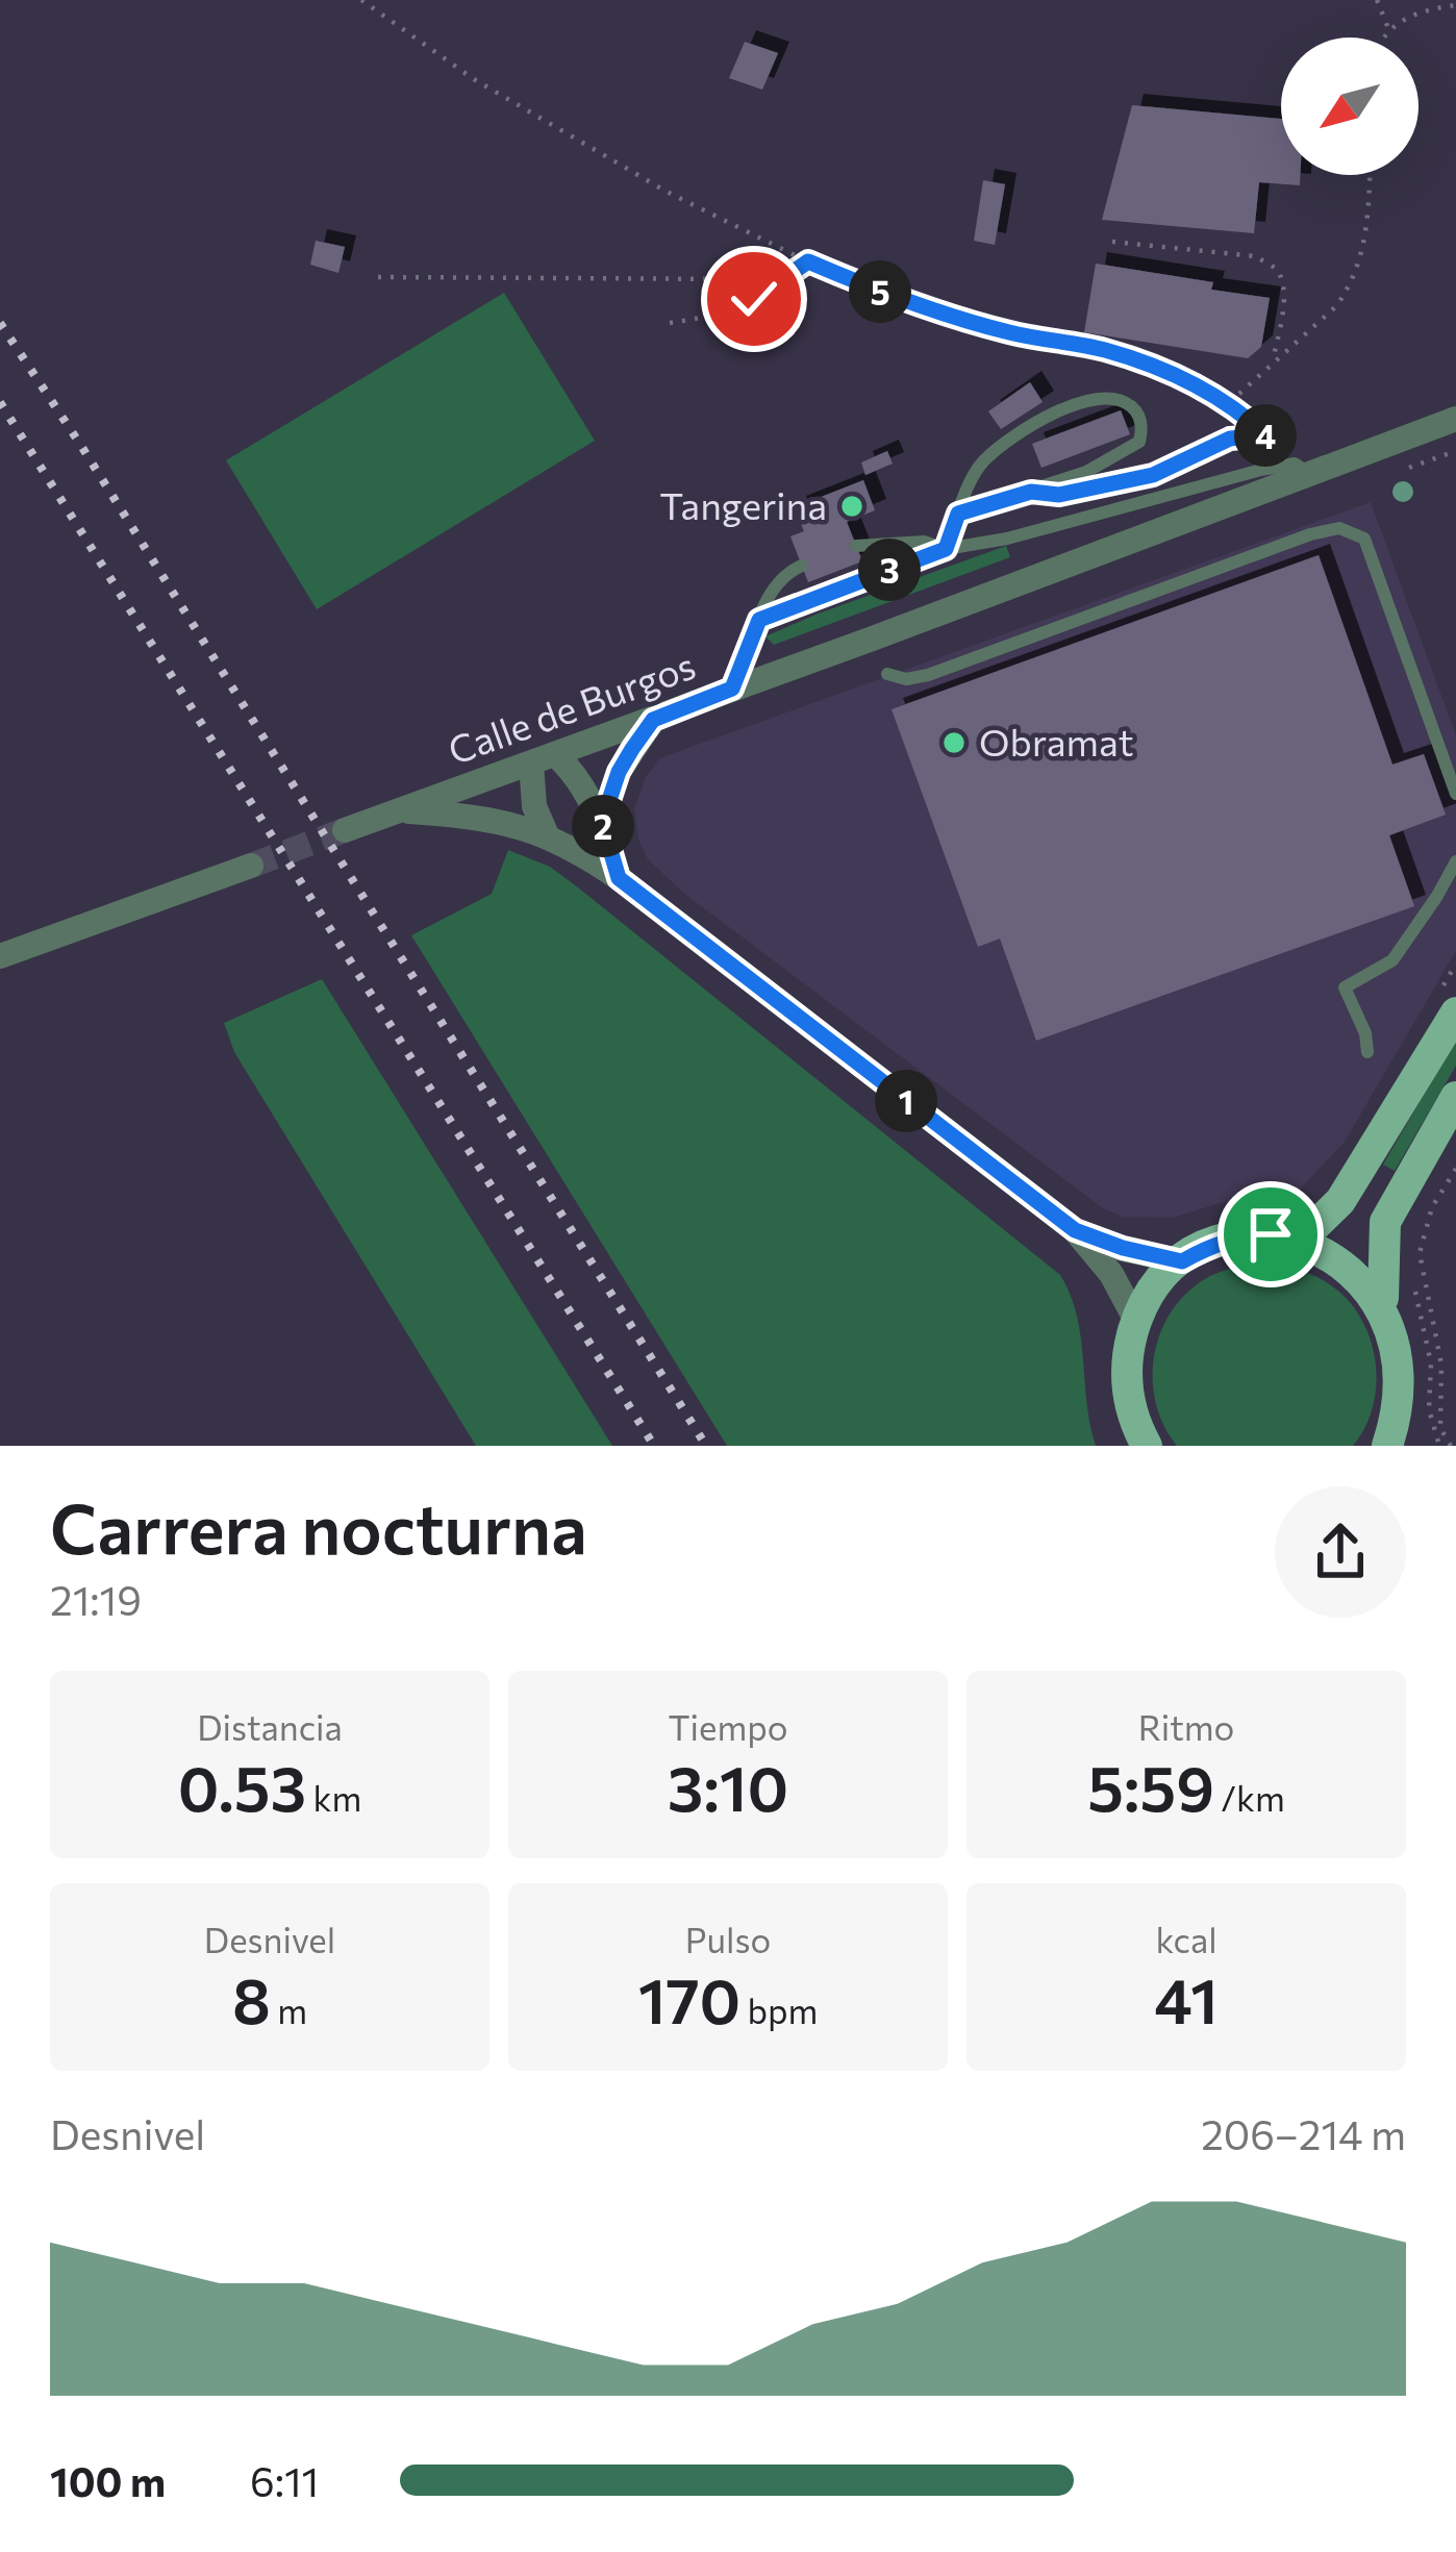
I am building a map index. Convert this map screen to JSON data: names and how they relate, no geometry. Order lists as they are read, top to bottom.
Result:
{
  "streets": {
    "street": ["Calle de Burgos"]
  },
  "places": ["Tangerina", "Obramat"],
  "north": "bottom left",
  "page": {
    "pins": [
      "5",
      "4",
      "3",
      "2",
      "1"
    ],
    "heading": ["Carrera nocturna", "21:19"],
    "stats": [
      ["Distancia", "0.53 km"],
      ["Tiempo", "3:10"],
      ["Ritmo", "5:59 /km"],
      ["Desnivel", "8 m"],
      ["Pulso", "170 bpm"],
      ["kcal", "41"]
    ],
    "chart": ["Desnivel", "206–214 m"],
    "list": [
      {
        "name": "100 m",
        "note": "6:11"
      }
    ]
  }
}
